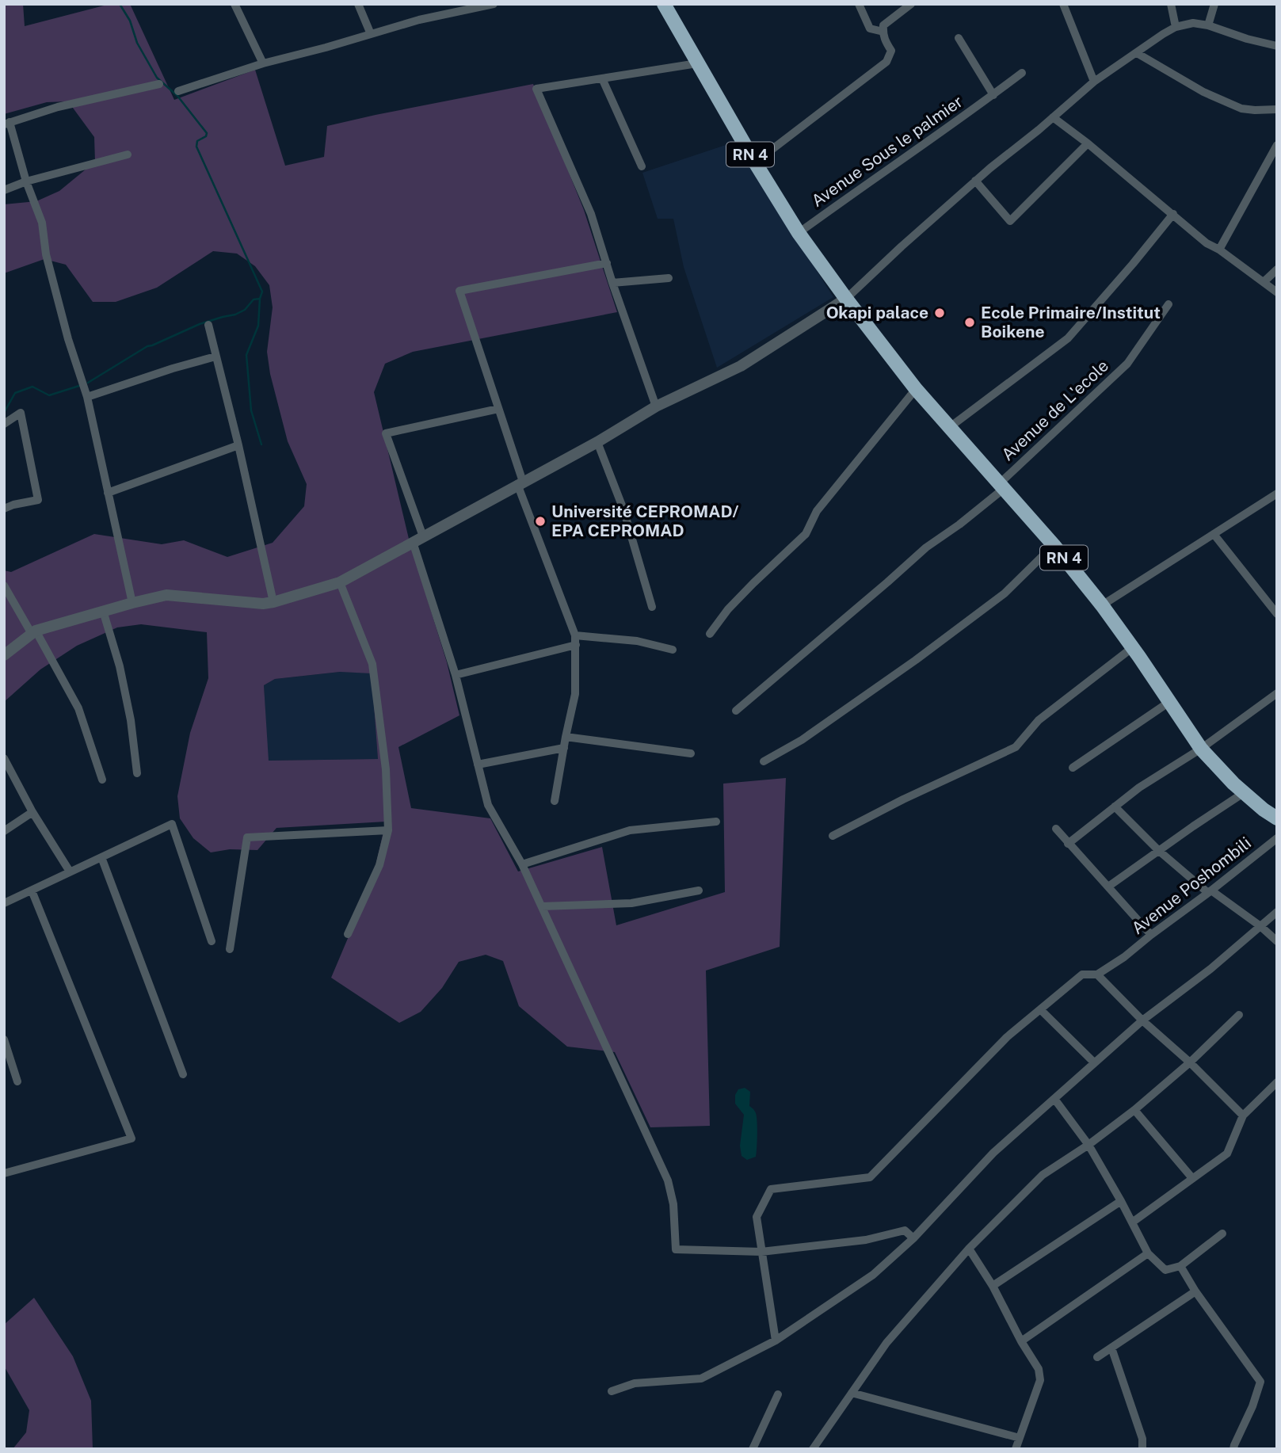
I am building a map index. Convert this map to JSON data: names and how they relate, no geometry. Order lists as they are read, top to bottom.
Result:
{
  "streets": {
    "highway": ["RN 4"],
    "street": ["Avenue Sous le palmier", "Avenue de L'ecole", "Avenue Poshombili"]
  },
  "crossings": [
    ["Avenue Sous le palmier", "RN 4"],
    ["RN 4", "Avenue de L'ecole"]
  ],
  "places": ["Okapi palace", "Ecole Primaire/Institut Boikene", "Université CEPROMAD/ EPA CEPROMAD"]
}
